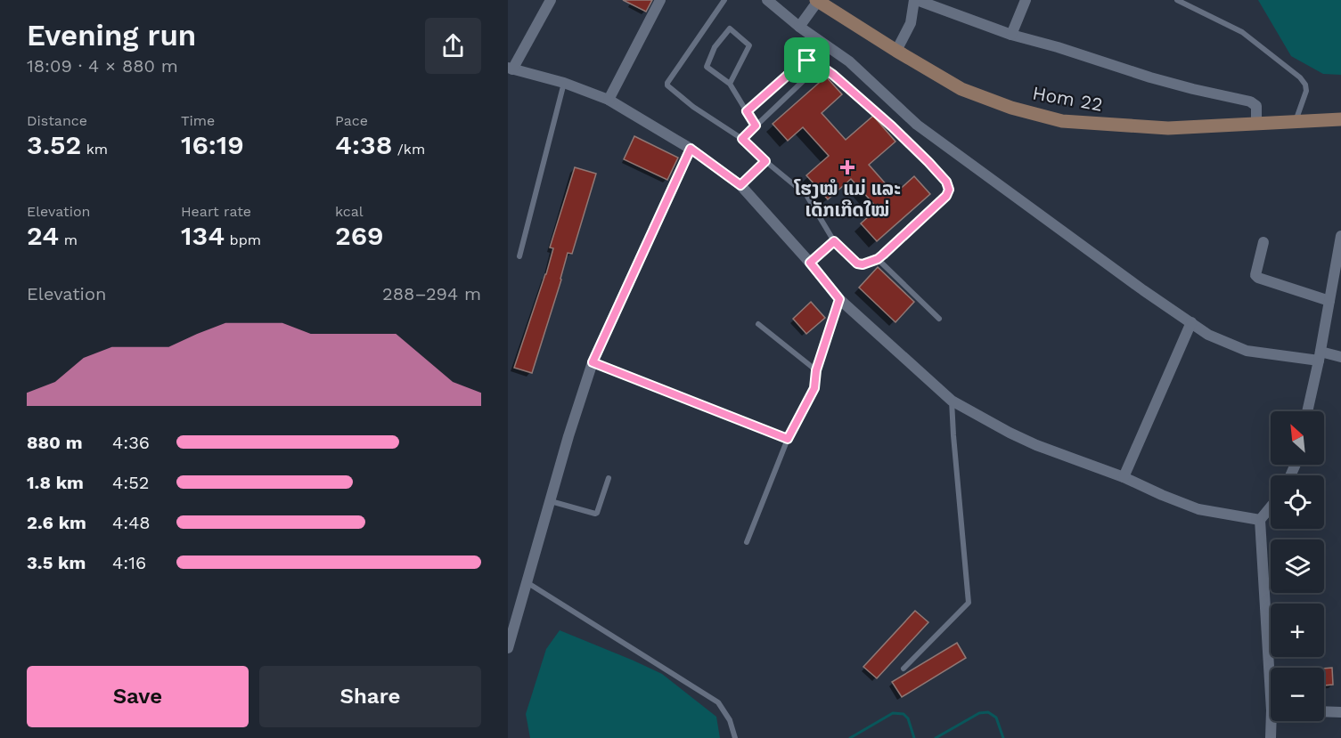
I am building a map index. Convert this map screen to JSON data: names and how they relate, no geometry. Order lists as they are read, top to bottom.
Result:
{
  "streets": {
    "street": ["Hom 22"]
  },
  "places": {
    "health": ["ໂຮງໝໍ ແມ່ ແລະ ເດັກເກີດໃໝ່"]
  },
  "north": "top left",
  "page": {
    "heading": ["Evening run", "18:09 · 4 × 880 m"],
    "stats": [
      ["Distance", "3.52 km"],
      ["Time", "16:19"],
      ["Pace", "4:38 /km"],
      ["Elevation", "24 m"],
      ["Heart rate", "134 bpm"],
      ["kcal", "269"]
    ],
    "chart": ["Elevation", "288–294 m"],
    "map_buttons": ["+", "−"],
    "list": [
      {
        "name": "880 m",
        "note": "4:36"
      },
      {
        "name": "1.8 km",
        "note": "4:52"
      },
      {
        "name": "2.6 km",
        "note": "4:48"
      },
      {
        "name": "3.5 km",
        "note": "4:16"
      }
    ],
    "buttons": ["Save", "Share"]
  }
}
